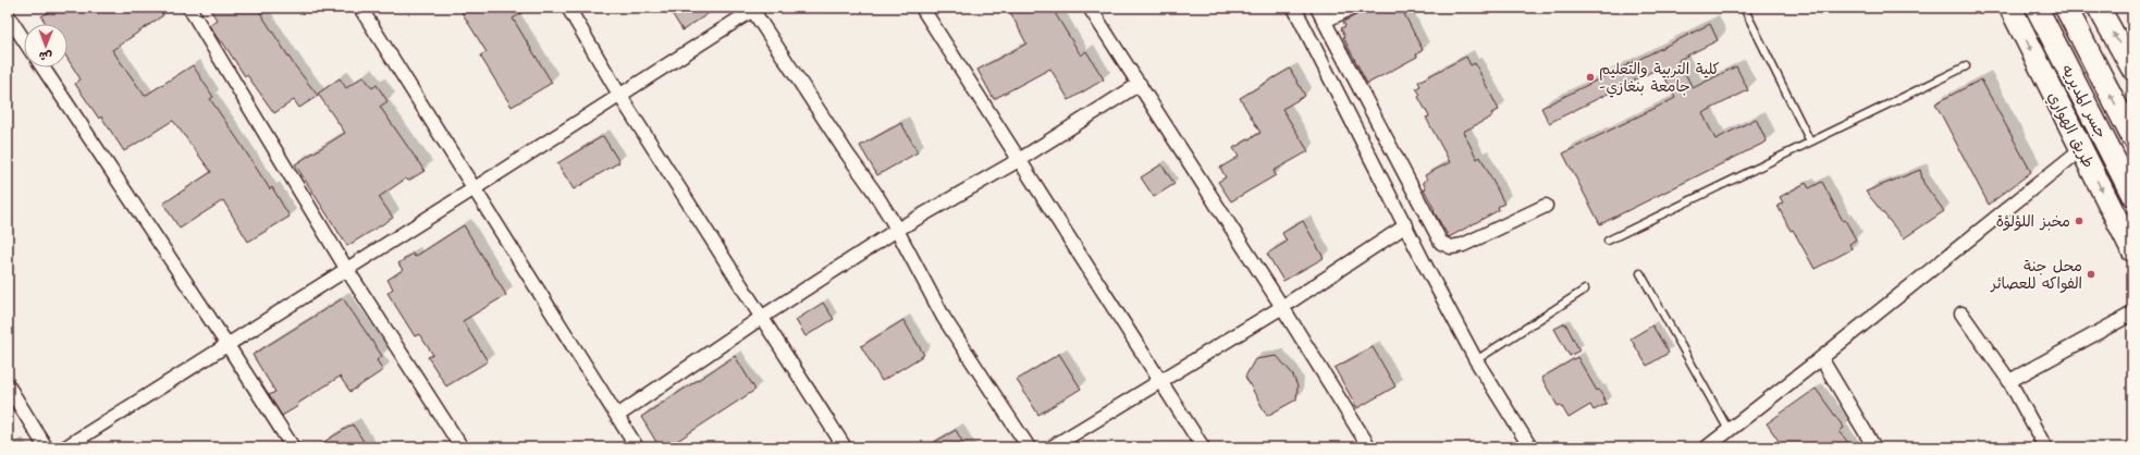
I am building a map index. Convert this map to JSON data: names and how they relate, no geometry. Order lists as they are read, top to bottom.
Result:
{
  "streets": {
    "highway": ["جسر المديريه", "طريق الهواري"]
  },
  "one_way": ["طريق الهواري"],
  "places": ["كلية التربية والتعليم -جامعة بنغازي", "مخبز اللؤلؤة", "محل جنة الفواكه للعصائر"],
  "north": "bottom"
}
